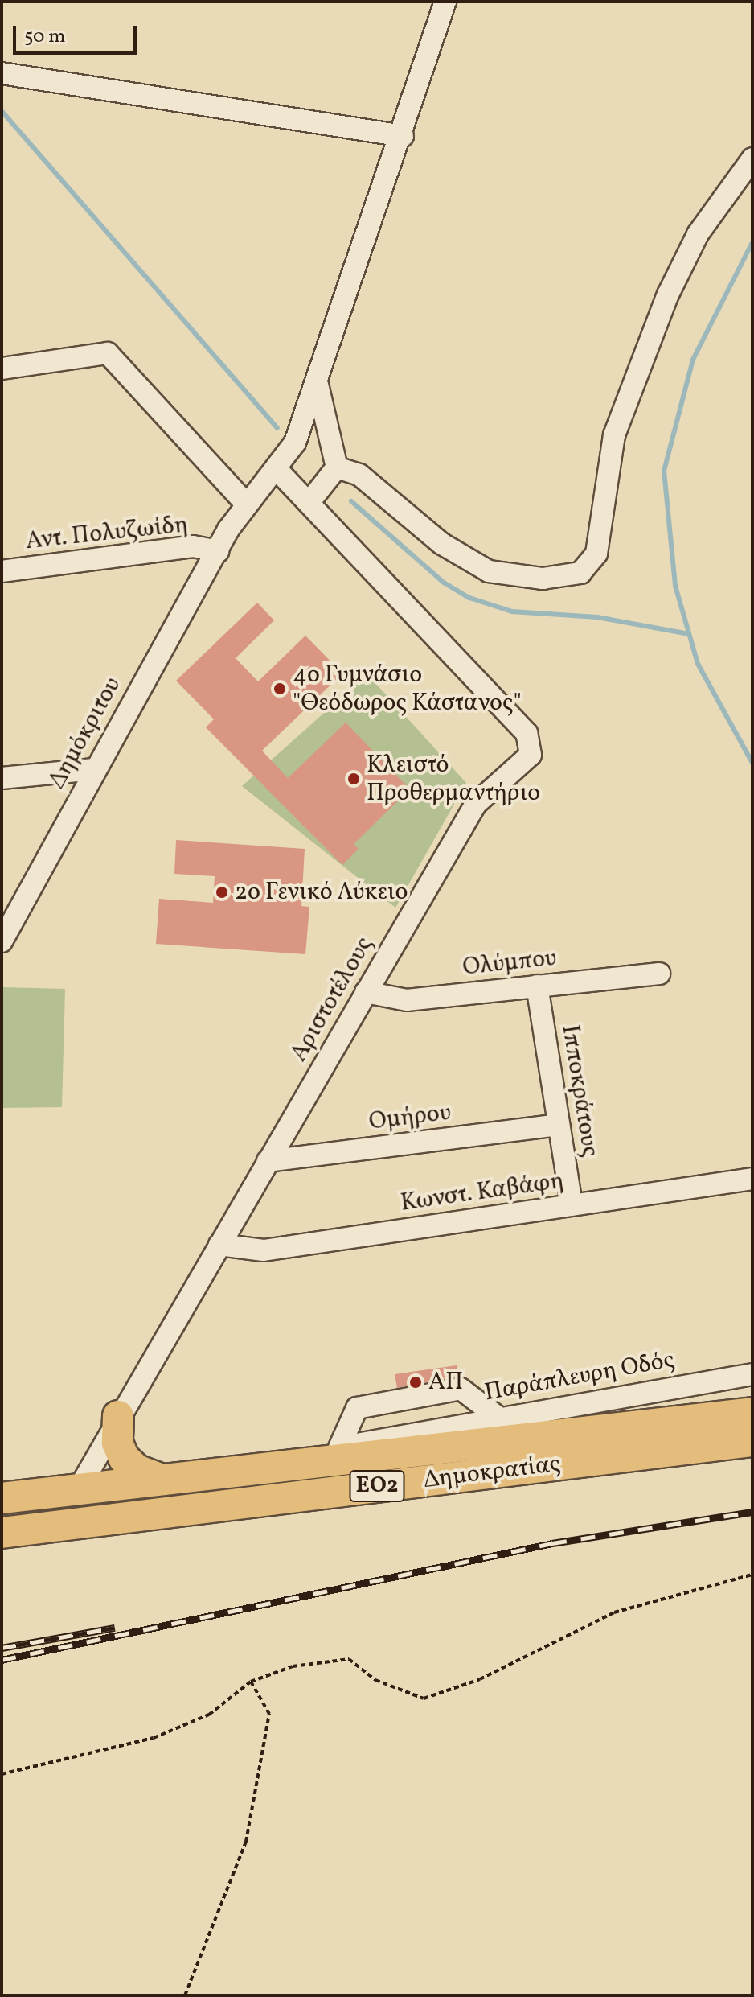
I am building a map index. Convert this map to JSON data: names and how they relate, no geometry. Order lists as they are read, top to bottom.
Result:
{
  "streets": {
    "highway": ["Δημοκρατίας", "ΕΟ2"],
    "street": [
      "Αντ. Πολυζωίδη",
      "Δημόκριτου",
      "Ολύμπου",
      "Αριστοτέλους",
      "Ιπποκράτους",
      "Ομήρου",
      "Κωνστ. Καβάφη",
      "Παράπλευρη Οδός"
    ]
  },
  "crossings": [
    ["Αντ. Πολυζωίδη", "Δημόκριτου"],
    ["Δημόκριτου", "Αριστοτέλους"],
    ["Ολύμπου", "Αριστοτέλους"],
    ["Ολύμπου", "Ιπποκράτους"],
    ["Αριστοτέλους", "Ομήρου"],
    ["Αριστοτέλους", "Κωνστ. Καβάφη"],
    ["Αριστοτέλους", "Δημοκρατίας"],
    ["Ιπποκράτους", "Ομήρου"],
    ["Ιπποκράτους", "Κωνστ. Καβάφη"]
  ],
  "places": [
    "4ο Γυμνάσιο \"Θεόδωρος Κάστανος\"",
    "Κλειστό Προθερμαντήριο",
    "2ο Γενικό Λύκειο",
    "ΑΠ"
  ],
  "scale_bar": "50 m"
}
